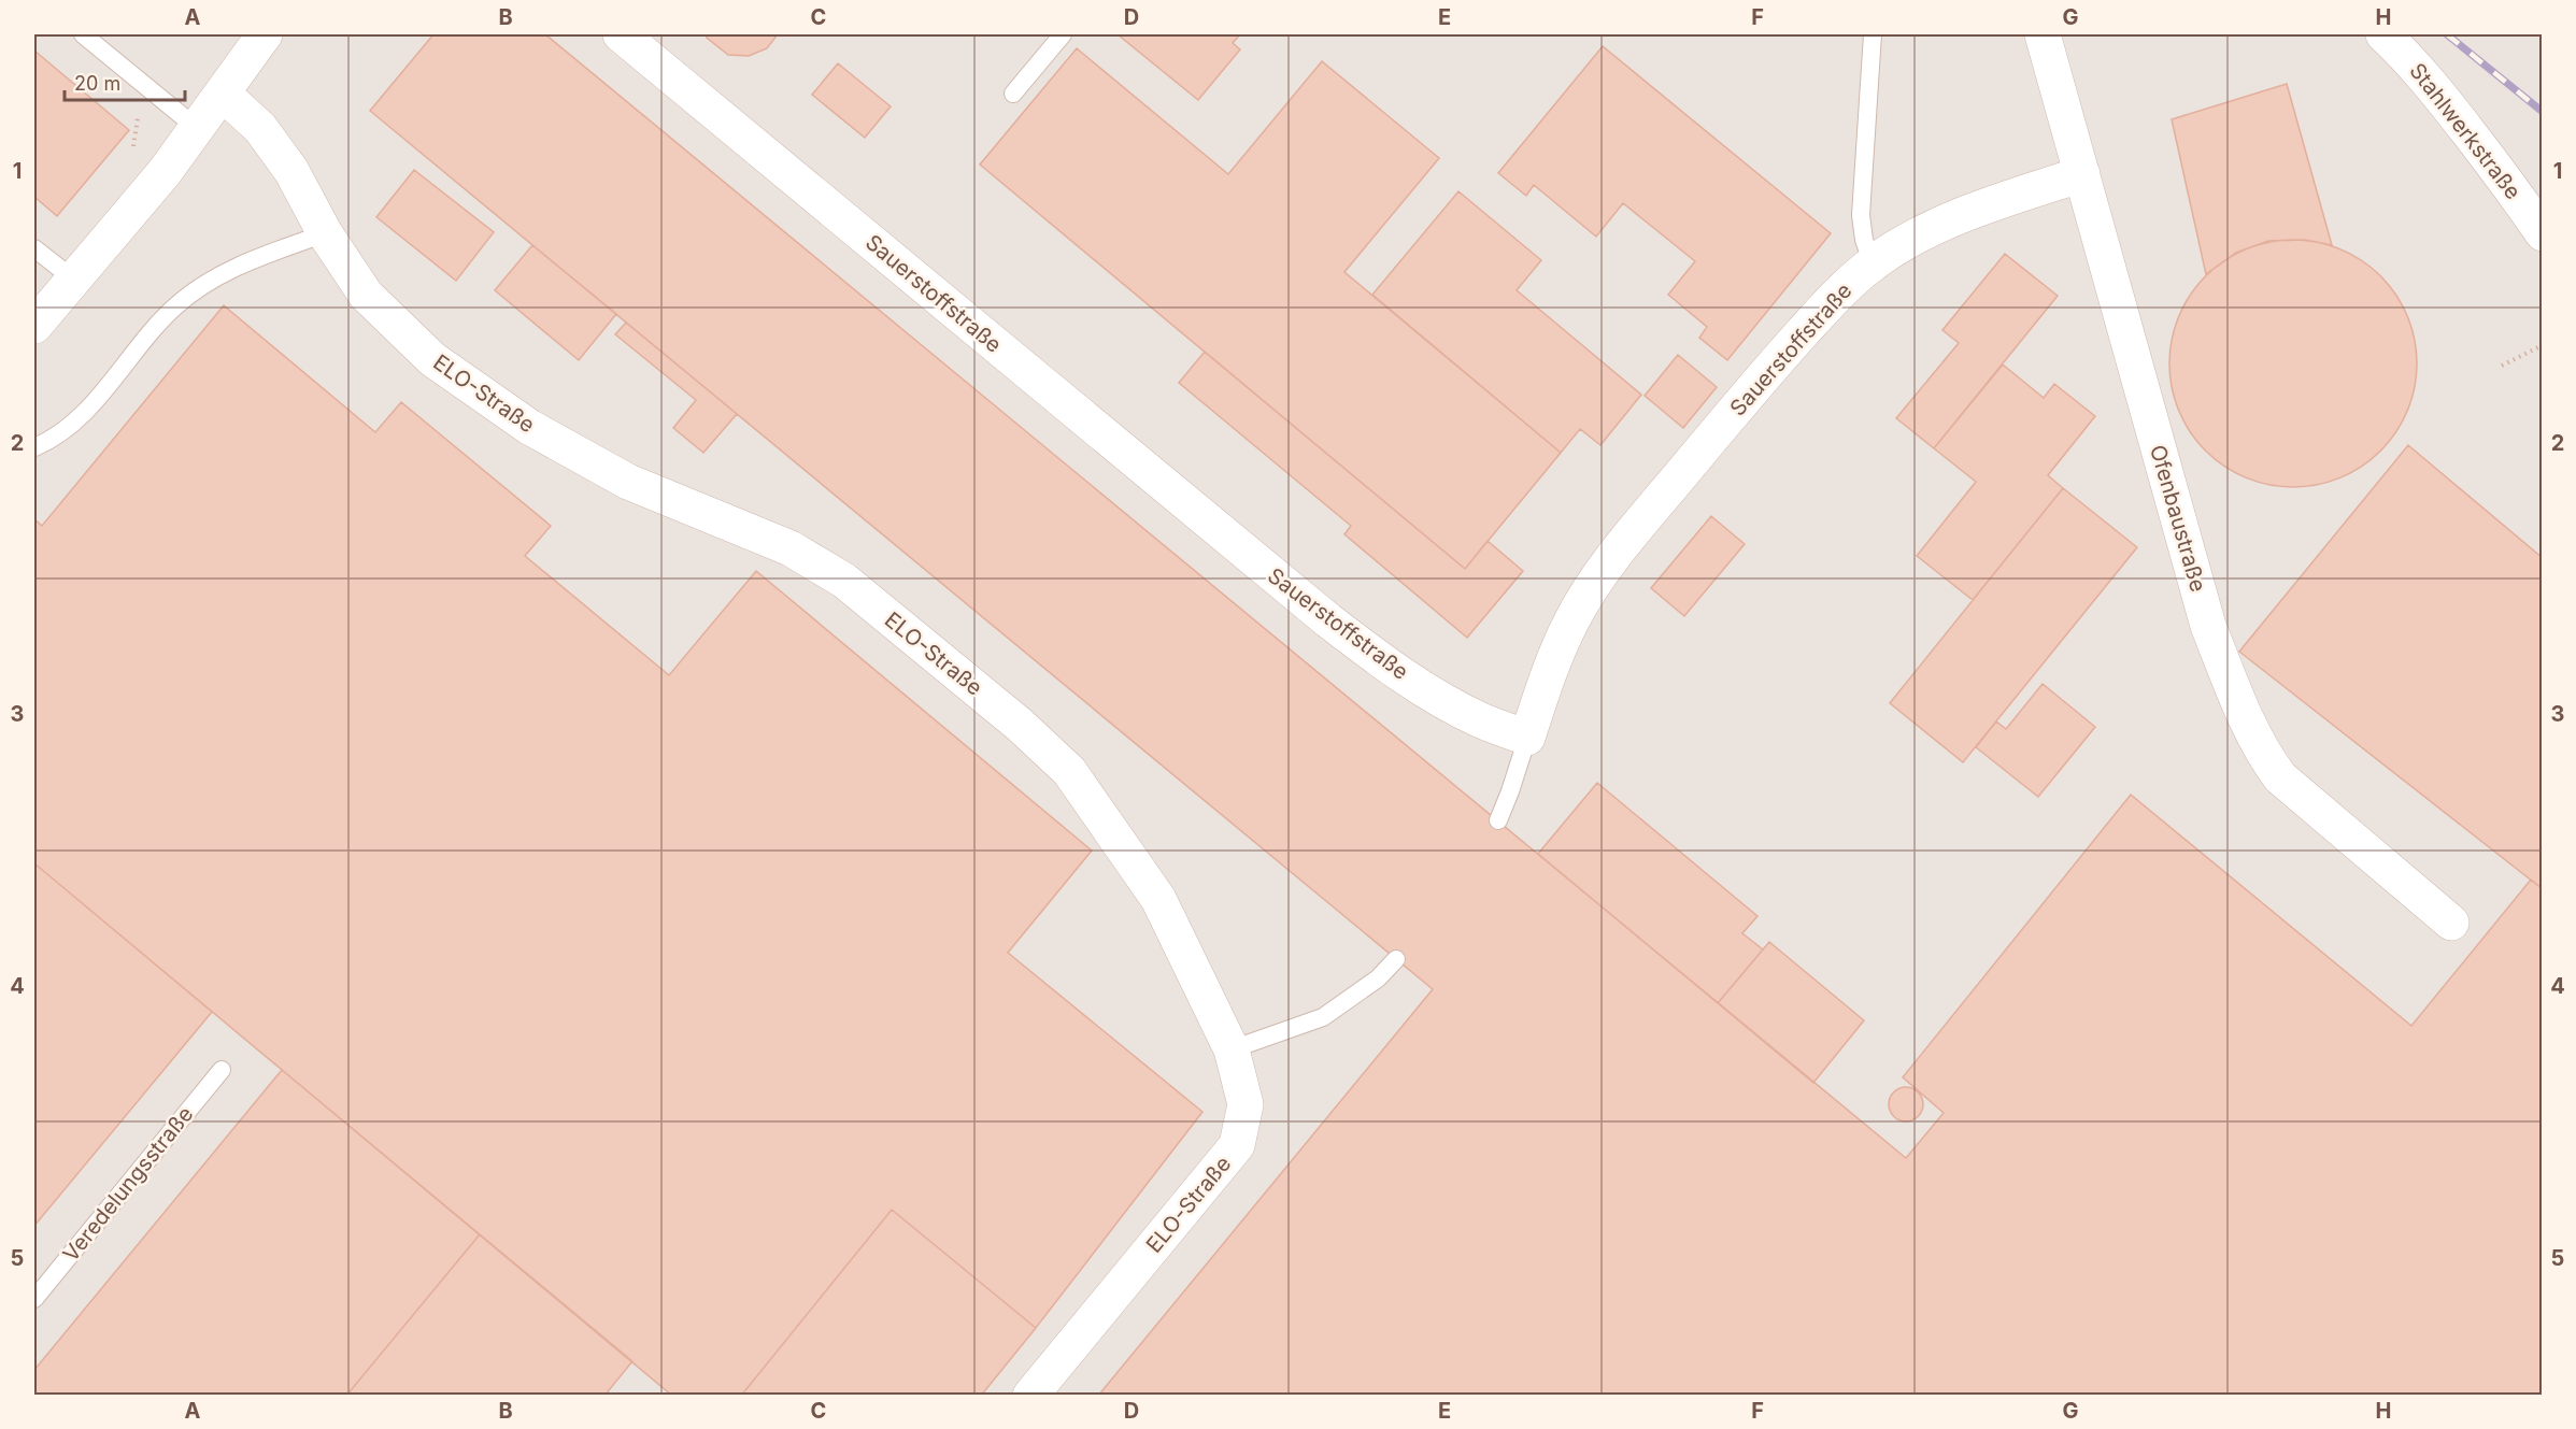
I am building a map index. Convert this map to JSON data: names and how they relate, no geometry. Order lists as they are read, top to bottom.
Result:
{
  "streets": {
    "street": [
      "Stahlwerkstraße",
      "Sauerstoffstraße",
      "ELO-Straße",
      "Ofenbaustraße"
    ],
    "lane": ["Veredelungsstraße"]
  },
  "crossings": [
    ["Sauerstoffstraße", "Ofenbaustraße"]
  ],
  "scale_bar": "20 m",
  "grid": {
    "columns": [
      "A",
      "B",
      "C",
      "D",
      "E",
      "F",
      "G",
      "H"
    ],
    "rows": [
      "1",
      "2",
      "3",
      "4",
      "5"
    ]
  }
}
